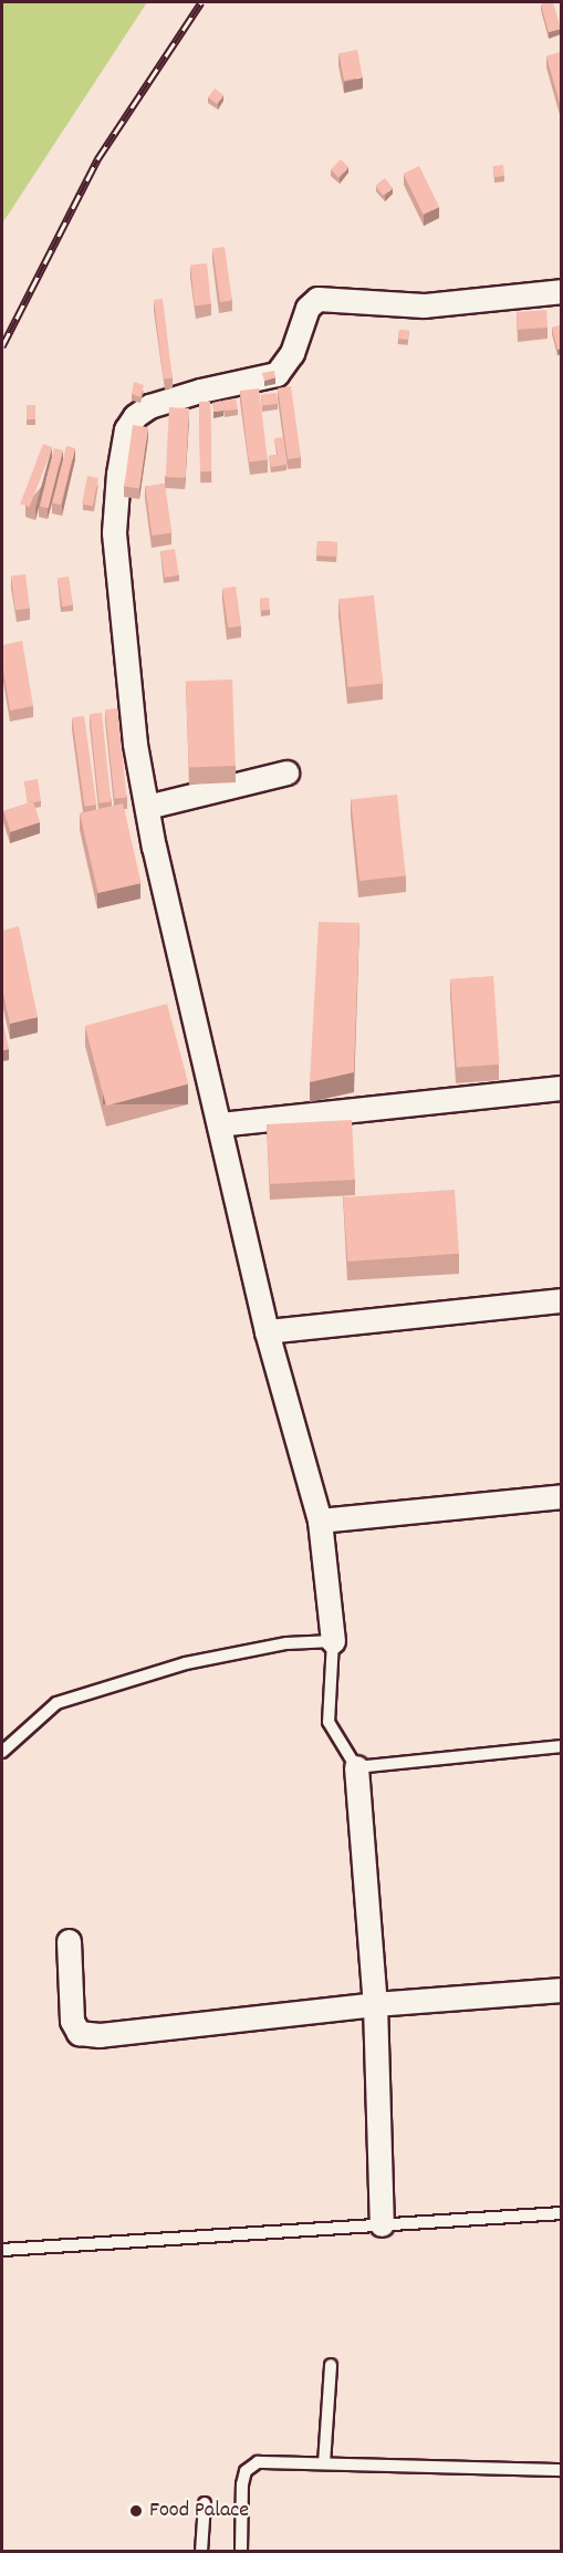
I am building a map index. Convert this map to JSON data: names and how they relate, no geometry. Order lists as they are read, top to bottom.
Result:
{
  "places": ["Food Palace"]
}
